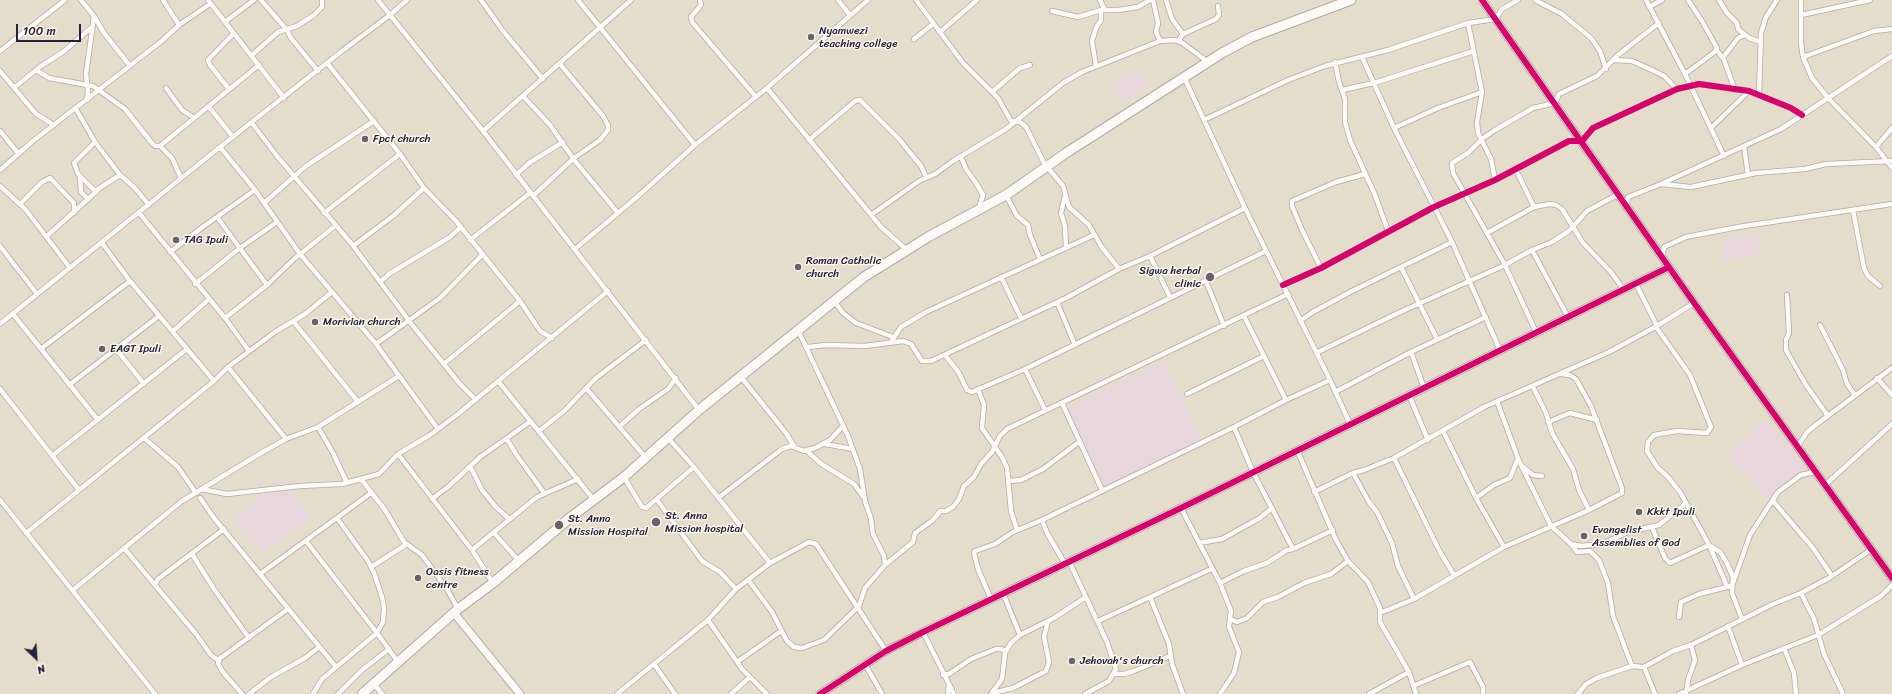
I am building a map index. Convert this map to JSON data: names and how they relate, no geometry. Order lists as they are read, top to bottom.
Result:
{
  "places": [
    "Nyamwezi teaching college",
    "Fpct church",
    "TAG Ipuli",
    "Roman Catholic church",
    "Sigwa herbal clinic",
    "Morivian church",
    "EAGT Ipuli",
    "Kkkt Ipuli",
    "St. Anna Mission hospital",
    "St. Anna Mission Hospital",
    "Evangelist Assemblies of God",
    "Oasis fitness centre",
    "Jehovah's church"
  ],
  "scale_bar": "100 m",
  "north": "bottom right"
}
